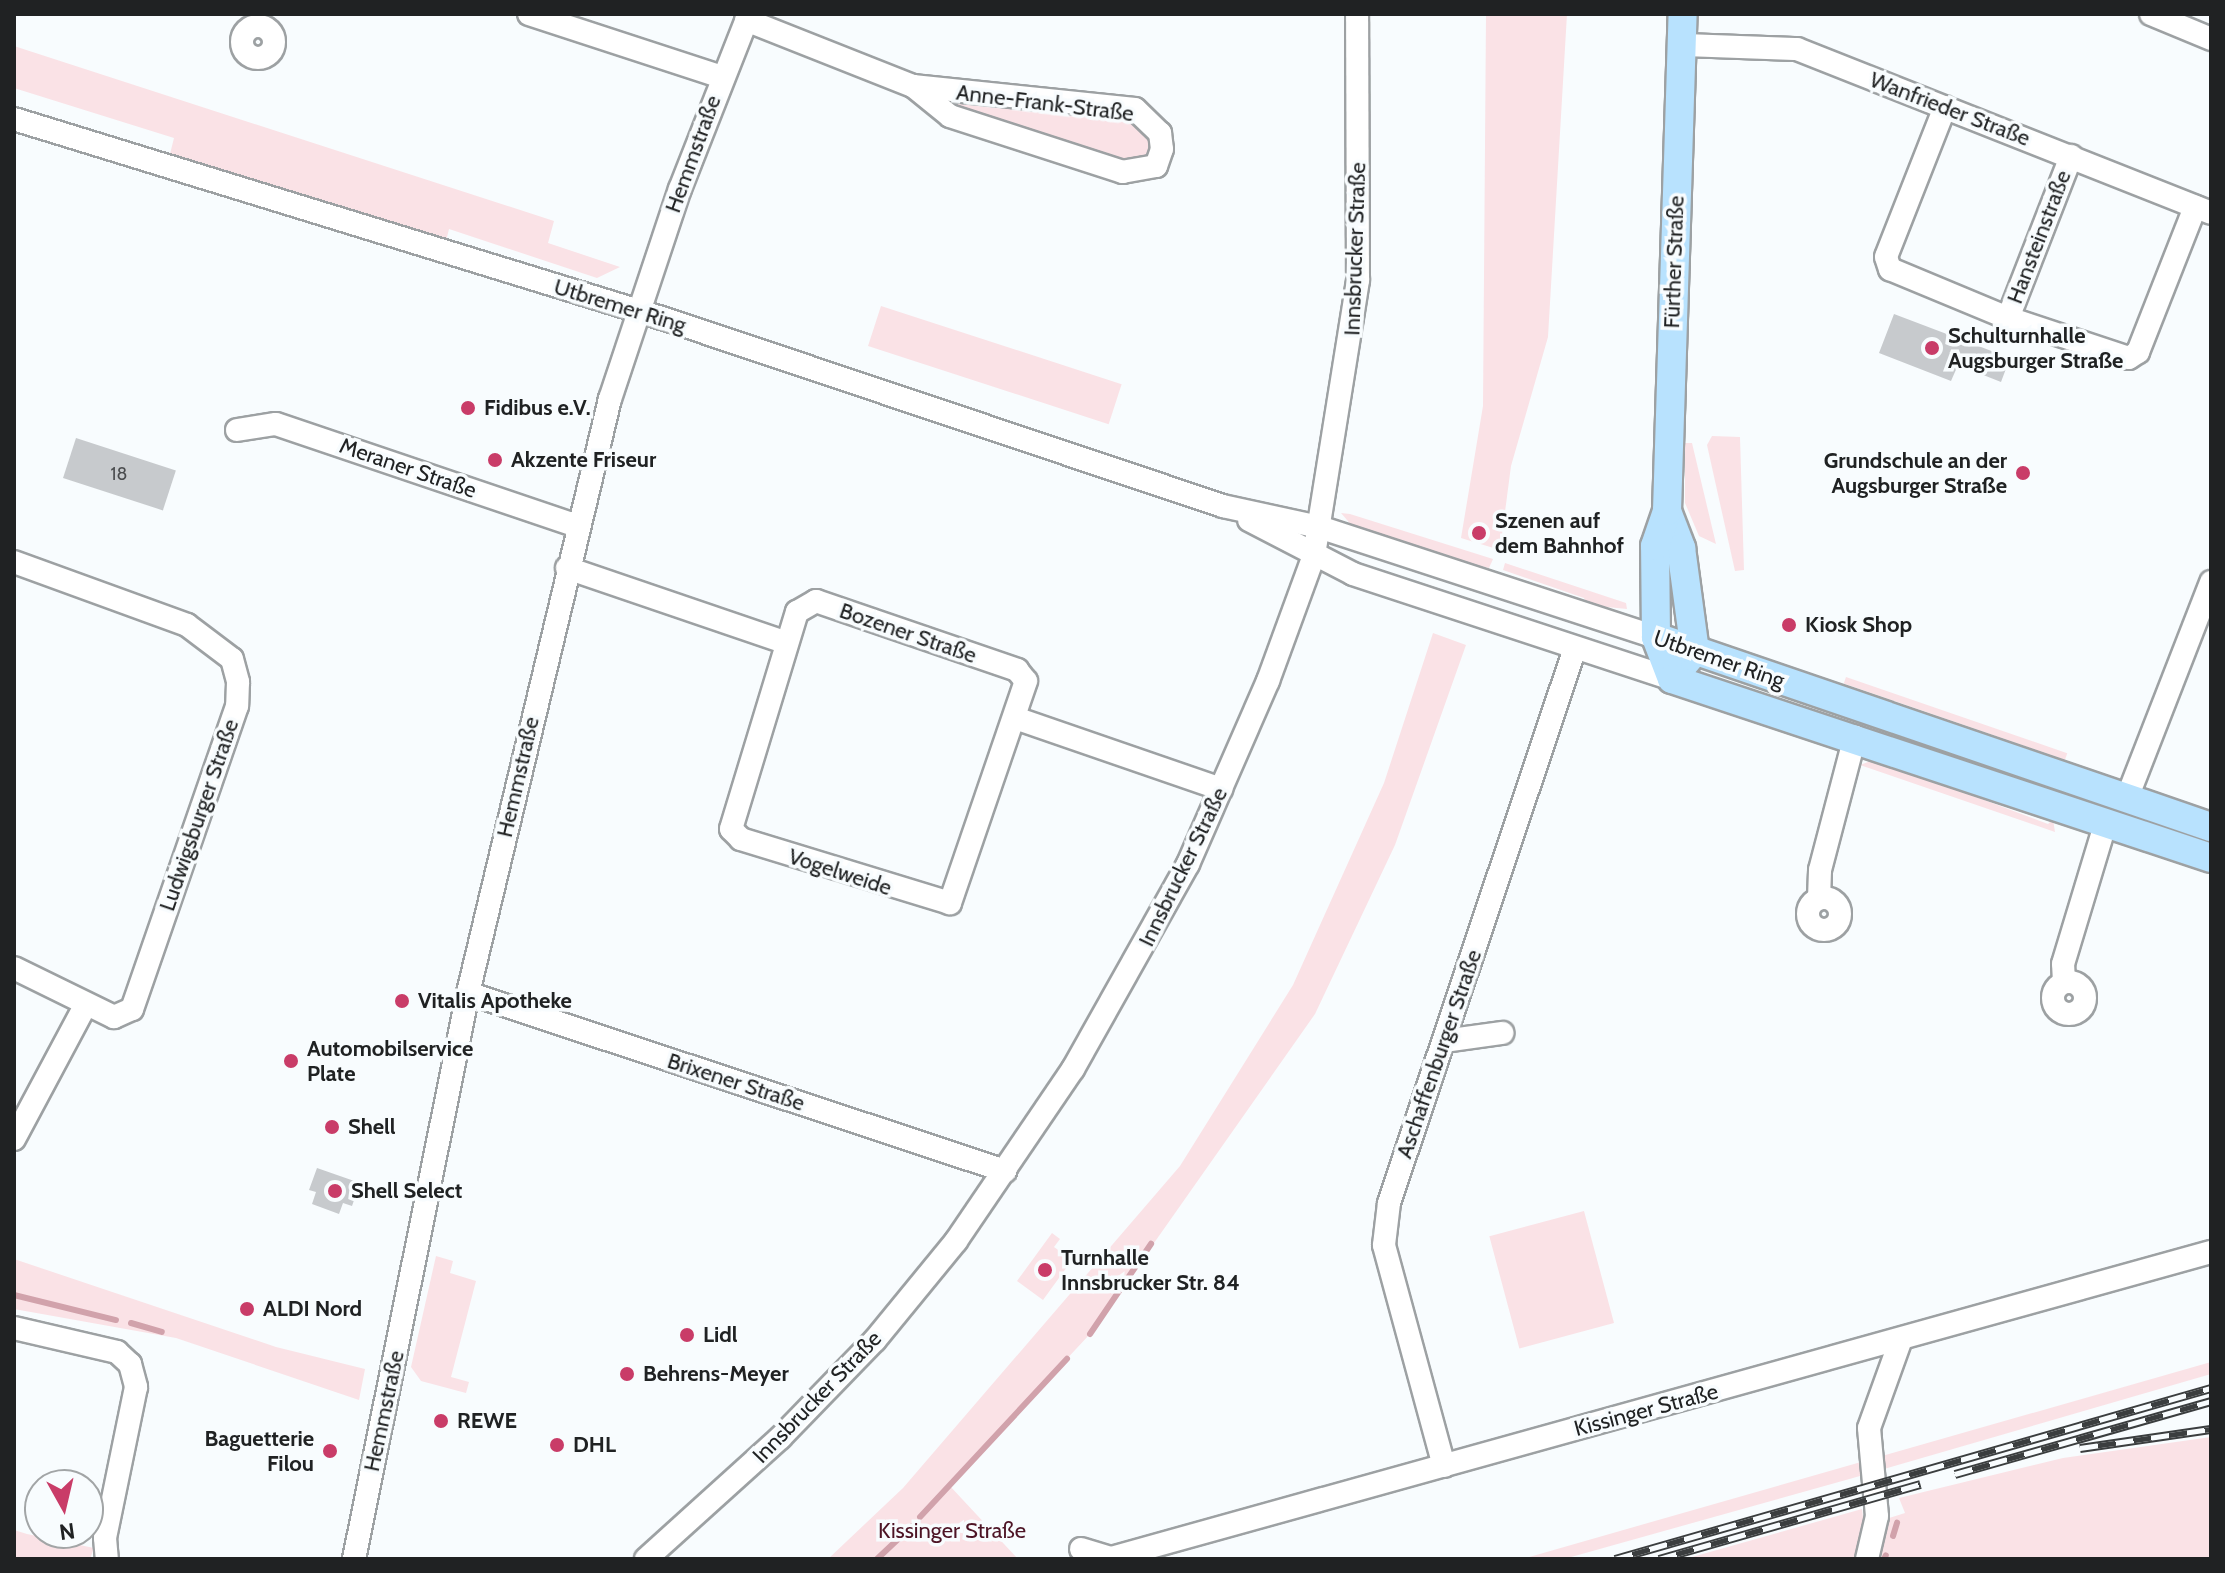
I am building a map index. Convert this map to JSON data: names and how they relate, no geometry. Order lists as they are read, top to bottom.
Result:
{
  "streets": {
    "main road": ["Fürther Straße", "Utbremer Ring"],
    "street": [
      "Anne-Frank-Straße",
      "Wanfrieder Straße",
      "Hemmstraße",
      "Hansteinstraße",
      "Innsbrucker Straße",
      "Meraner Straße",
      "Bozener Straße",
      "Ludwigsburger Straße",
      "Vogelweide",
      "Aschaffenburger Straße",
      "Brixener Straße",
      "Kissinger Straße"
    ]
  },
  "crossings": [
    ["Anne-Frank-Straße", "Hemmstraße"],
    ["Wanfrieder Straße", "Hansteinstraße"],
    ["Wanfrieder Straße", "Fürther Straße"],
    ["Hemmstraße", "Utbremer Ring"],
    ["Hemmstraße", "Meraner Straße"],
    ["Hemmstraße", "Brixener Straße"],
    ["Innsbrucker Straße", "Utbremer Ring"],
    ["Innsbrucker Straße", "Brixener Straße"],
    ["Fürther Straße", "Utbremer Ring"],
    ["Utbremer Ring", "Aschaffenburger Straße"],
    ["Bozener Straße", "Vogelweide"],
    ["Aschaffenburger Straße", "Kissinger Straße"]
  ],
  "parks": ["Kissinger Straße"],
  "places": [
    "Schulturnhalle Augsburger Straße",
    "Fidibus e.V.",
    "Akzente Friseur",
    "Grundschule an der Augsburger Straße",
    "Szenen auf dem Bahnhof",
    "Kiosk Shop",
    "Vitalis Apotheke",
    "Automobilservice Plate",
    "Shell",
    "Shell Select",
    "Turnhalle Innsbrucker Str. 84",
    "ALDI Nord",
    "Lidl",
    "Behrens-Meyer",
    "REWE",
    "DHL",
    "Baguetterie Filou"
  ],
  "house_numbers": ["18"],
  "north": "bottom"
}
